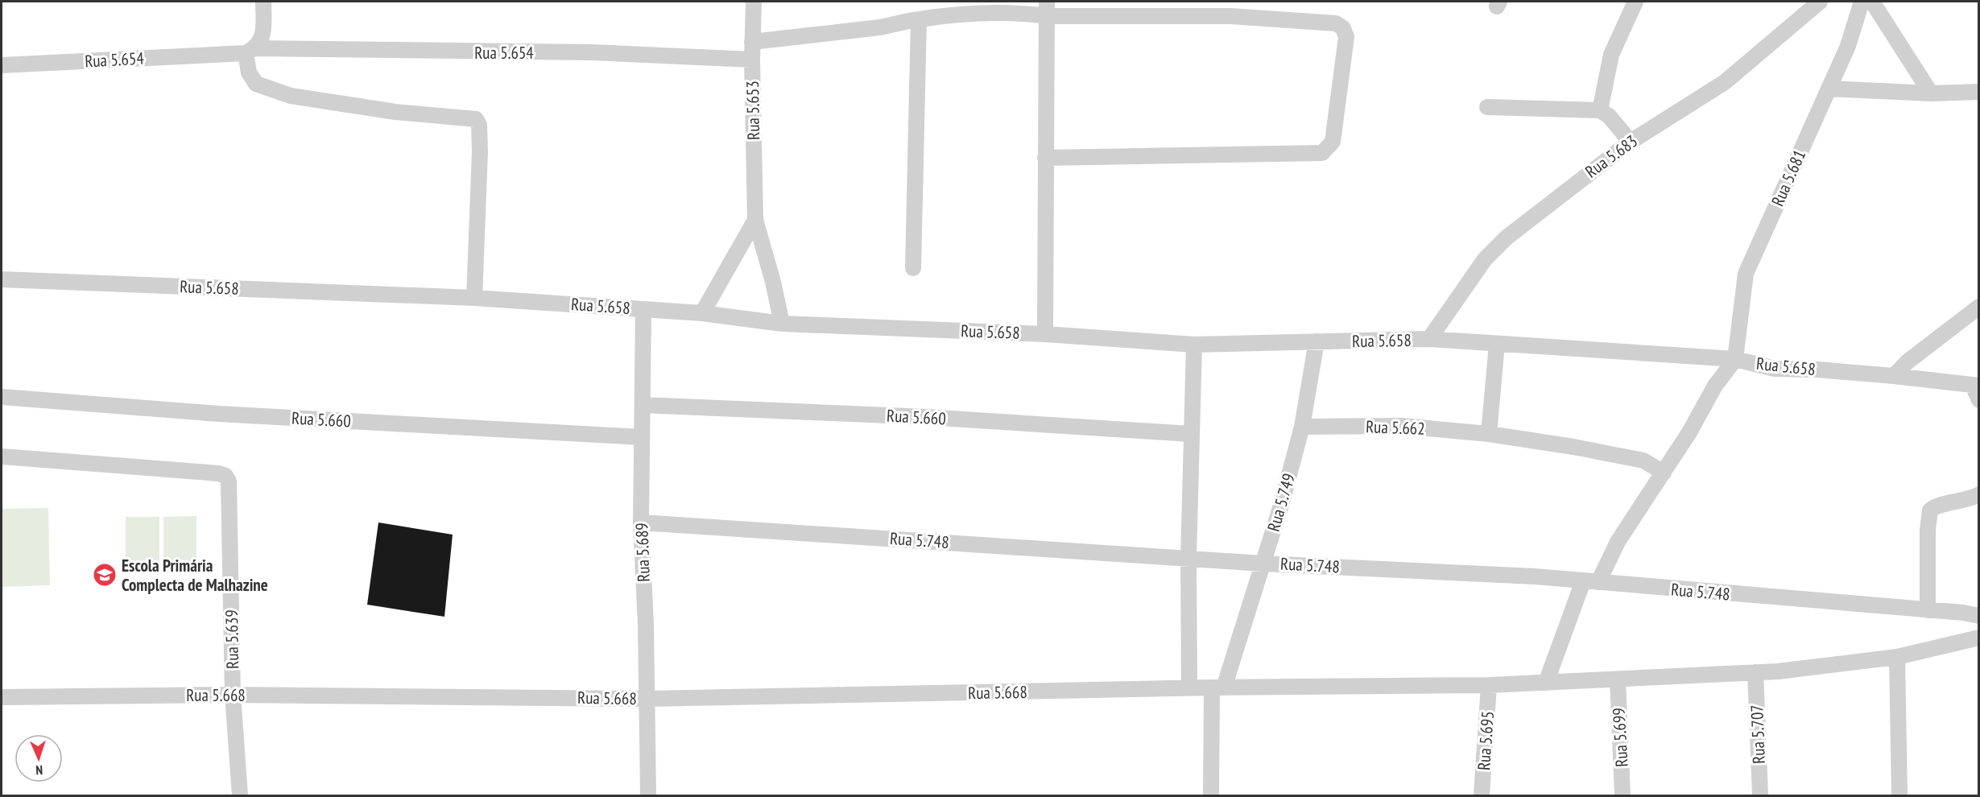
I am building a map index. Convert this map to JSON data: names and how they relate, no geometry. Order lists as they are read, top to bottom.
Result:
{
  "streets": {
    "street": [
      "Rua 5.654",
      "Rua 5.653",
      "Rua 5.683",
      "Rua 5.681",
      "Rua 5.658",
      "Rua 5.660",
      "Rua 5.662",
      "Rua 5.749",
      "Rua 5.748",
      "Rua 5.689",
      "Rua 5.639",
      "Rua 5.668",
      "Rua 5.707",
      "Rua 5.699",
      "Rua 5.695"
    ]
  },
  "crossings": [
    ["Rua 5.654", "Rua 5.653"],
    ["Rua 5.653", "Rua 5.658"],
    ["Rua 5.683", "Rua 5.658"],
    ["Rua 5.681", "Rua 5.658"],
    ["Rua 5.658", "Rua 5.749"],
    ["Rua 5.658", "Rua 5.689"],
    ["Rua 5.660", "Rua 5.689"],
    ["Rua 5.662", "Rua 5.749"],
    ["Rua 5.749", "Rua 5.748"],
    ["Rua 5.749", "Rua 5.668"],
    ["Rua 5.748", "Rua 5.689"],
    ["Rua 5.689", "Rua 5.668"],
    ["Rua 5.639", "Rua 5.668"]
  ],
  "places": {
    "school or university": ["Escola Primária Complecta de Malhazine"]
  },
  "north": "bottom"
}
